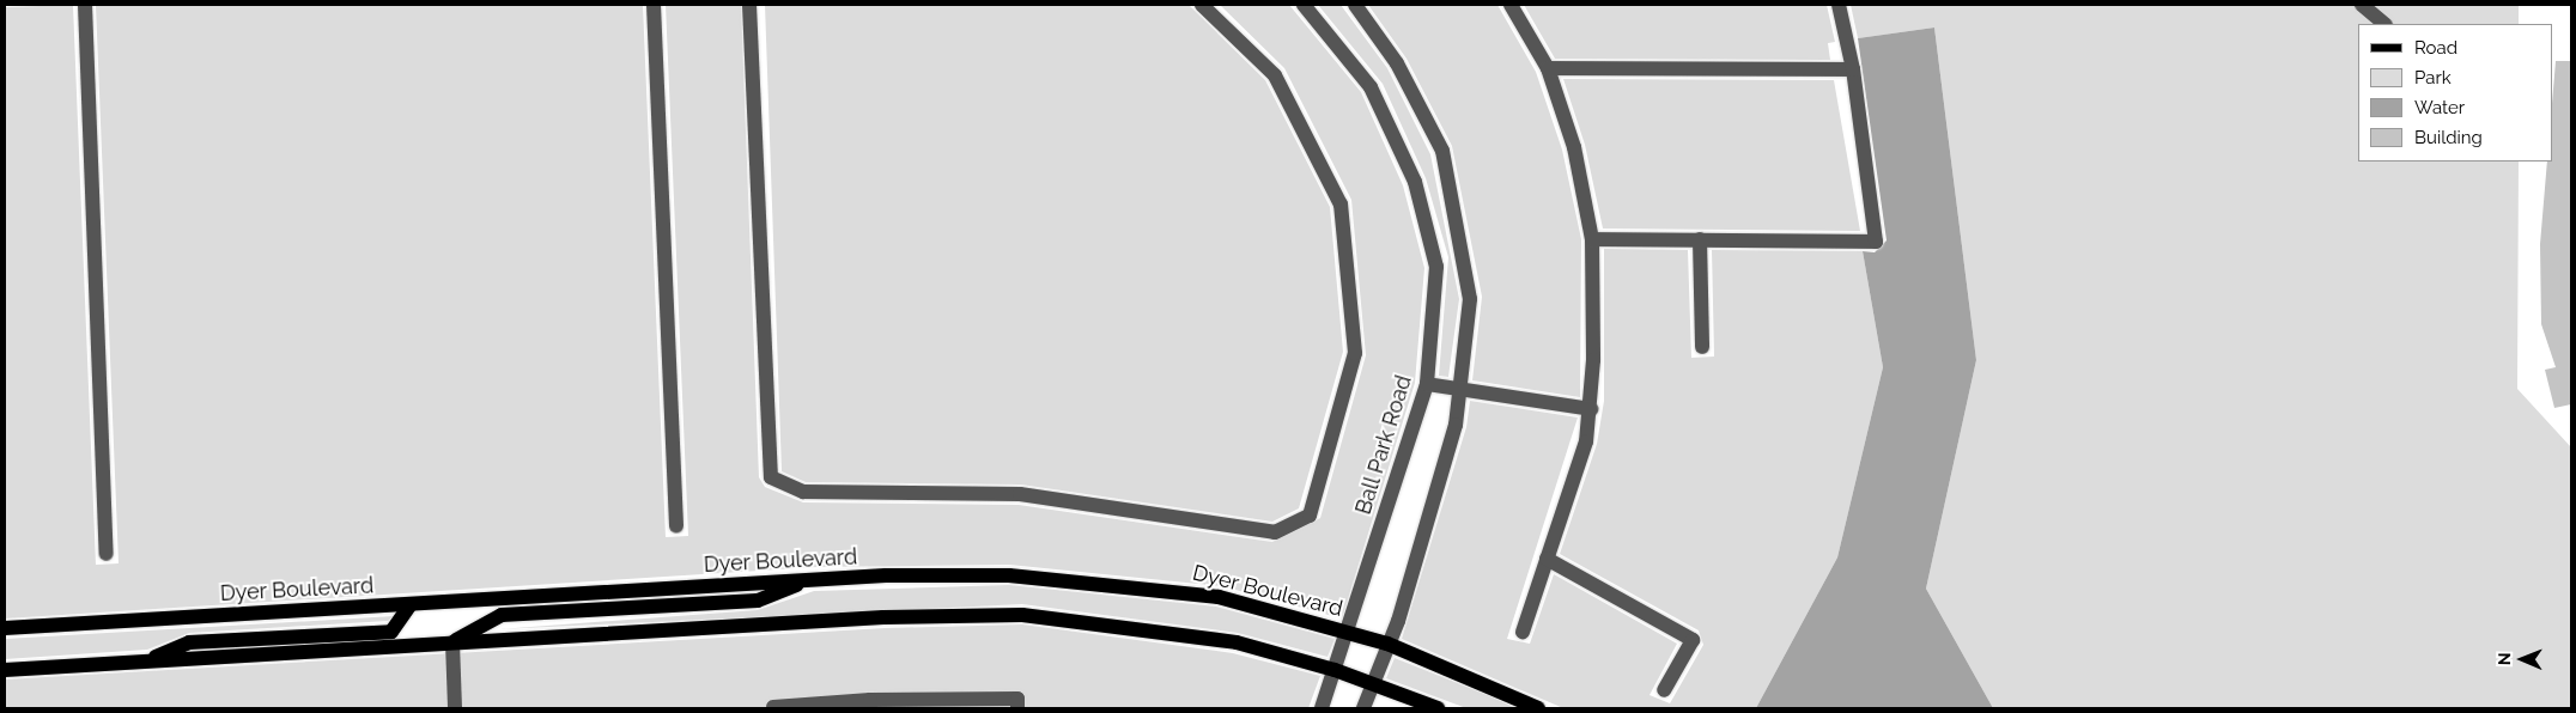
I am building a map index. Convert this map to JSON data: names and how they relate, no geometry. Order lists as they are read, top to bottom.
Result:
{
  "streets": {
    "main road": ["Dyer Boulevard"],
    "street": ["Ball Park Road"]
  },
  "crossings": [
    ["Ball Park Road", "Dyer Boulevard"]
  ],
  "legend": [
    "Road",
    "Park",
    "Water",
    "Building"
  ],
  "north": "left"
}
